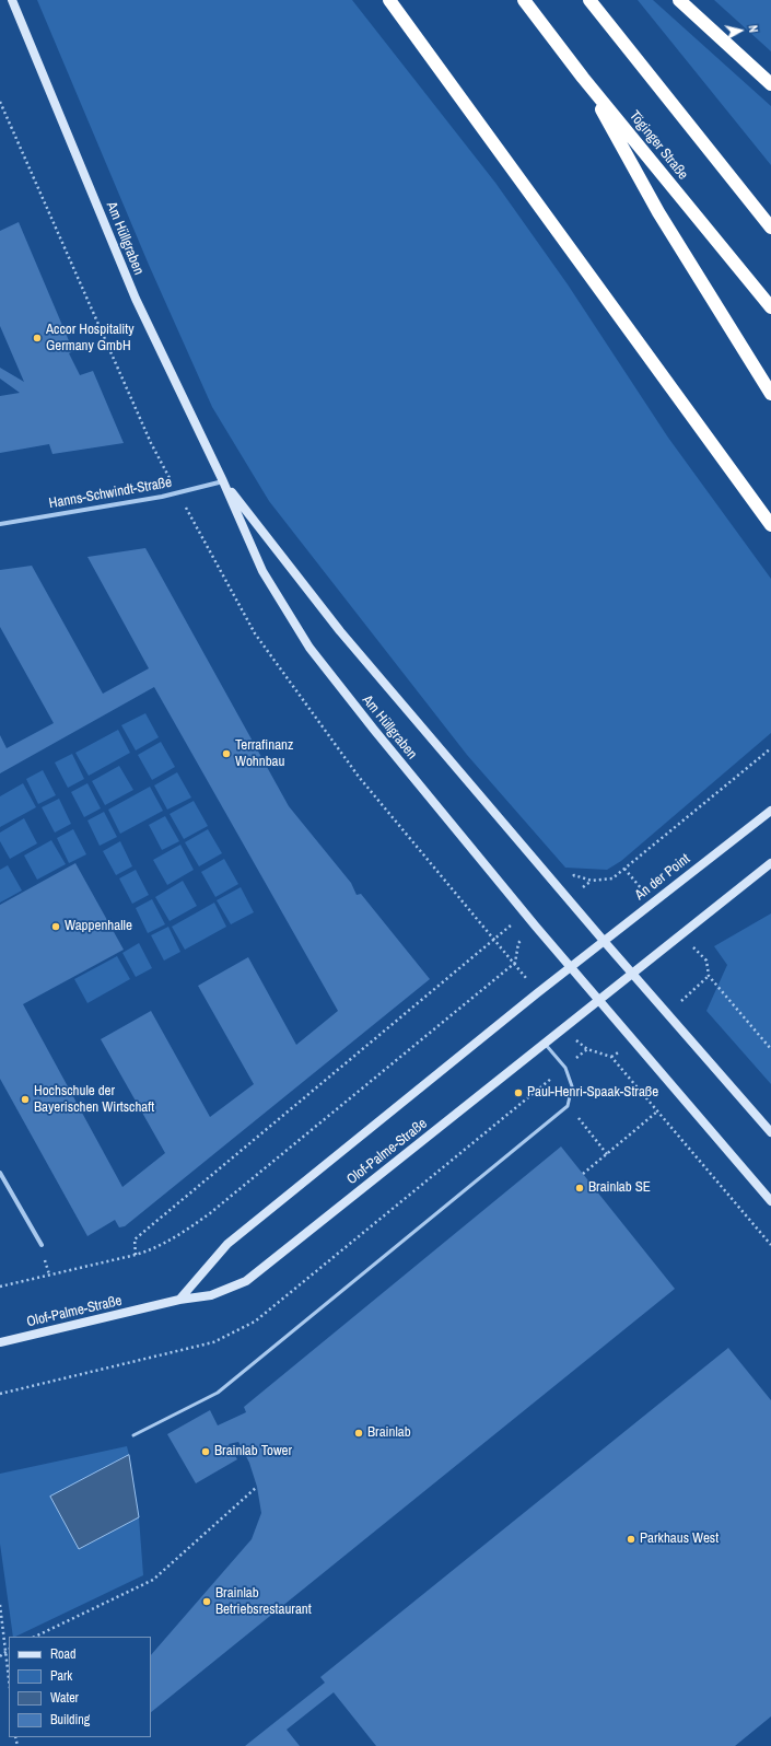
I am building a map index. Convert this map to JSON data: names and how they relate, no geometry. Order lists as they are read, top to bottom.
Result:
{
  "streets": {
    "highway": ["Töginger Straße"],
    "main road": ["Am Hüllgraben", "An der Point", "Olof-Palme-Straße"],
    "street": ["Hanns-Schwindt-Straße"]
  },
  "crossings": [
    ["Am Hüllgraben", "Hanns-Schwindt-Straße"],
    ["Am Hüllgraben", "An der Point"],
    ["Am Hüllgraben", "Olof-Palme-Straße"],
    ["An der Point", "Olof-Palme-Straße"]
  ],
  "places": [
    "Accor Hospitality Germany GmbH",
    "Terrafinanz Wohnbau",
    "Wappenhalle",
    "Paul-Henri-Spaak-Straße",
    "Hochschule der Bayerischen Wirtschaft",
    "Brainlab SE",
    "Brainlab",
    "Brainlab Tower",
    "Parkhaus West",
    "Brainlab Betriebsrestaurant"
  ],
  "legend": [
    "Road",
    "Park",
    "Water",
    "Building"
  ],
  "north": "right"
}
